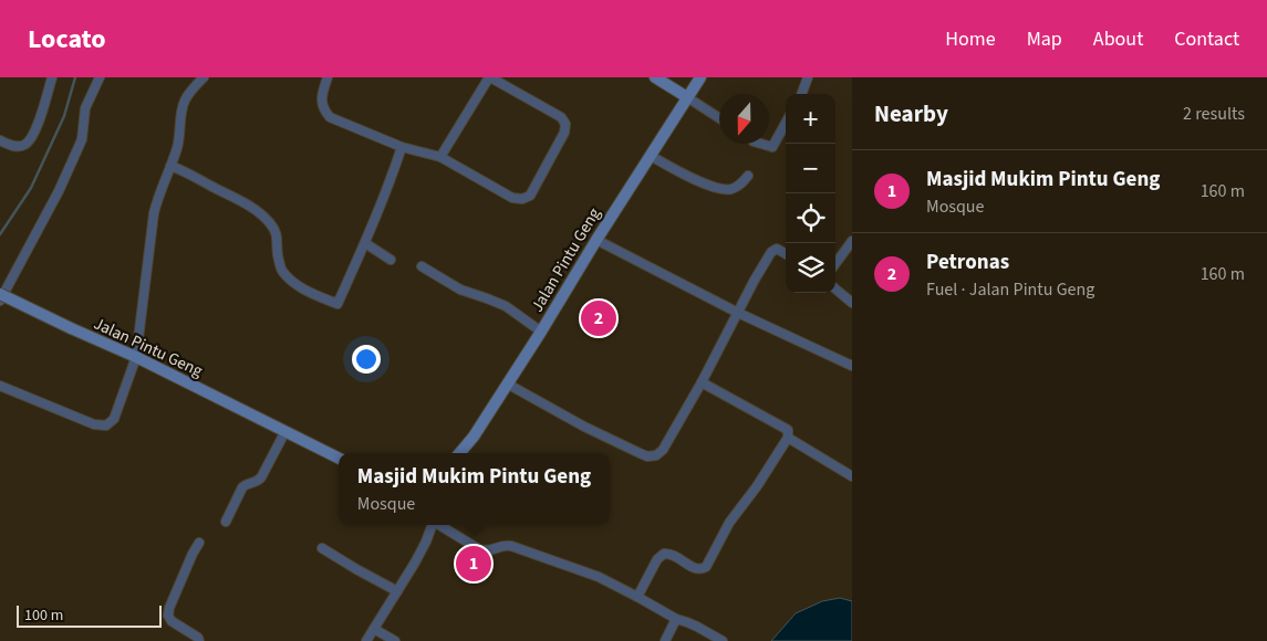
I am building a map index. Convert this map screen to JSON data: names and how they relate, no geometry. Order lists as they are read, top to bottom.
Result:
{
  "streets": {
    "main road": ["Jalan Pintu Geng"]
  },
  "scale_bar": "100 m",
  "north": "bottom",
  "page": {
    "header": "Locato",
    "nav": [
      "Home",
      "Map",
      "About",
      "Contact"
    ],
    "heading": ["Nearby", "2 results"],
    "map_buttons": ["+", "−"],
    "list": [
      {
        "mark": "1",
        "name": "Masjid Mukim Pintu Geng",
        "note": "Mosque",
        "value": "160 m"
      },
      {
        "mark": "2",
        "name": "Petronas",
        "note": "Fuel · Jalan Pintu Geng",
        "value": "160 m"
      }
    ],
    "pins": ["2", "1"],
    "popup": ["Masjid Mukim Pintu Geng", "Mosque"],
    "scale": "100 m"
  }
}
